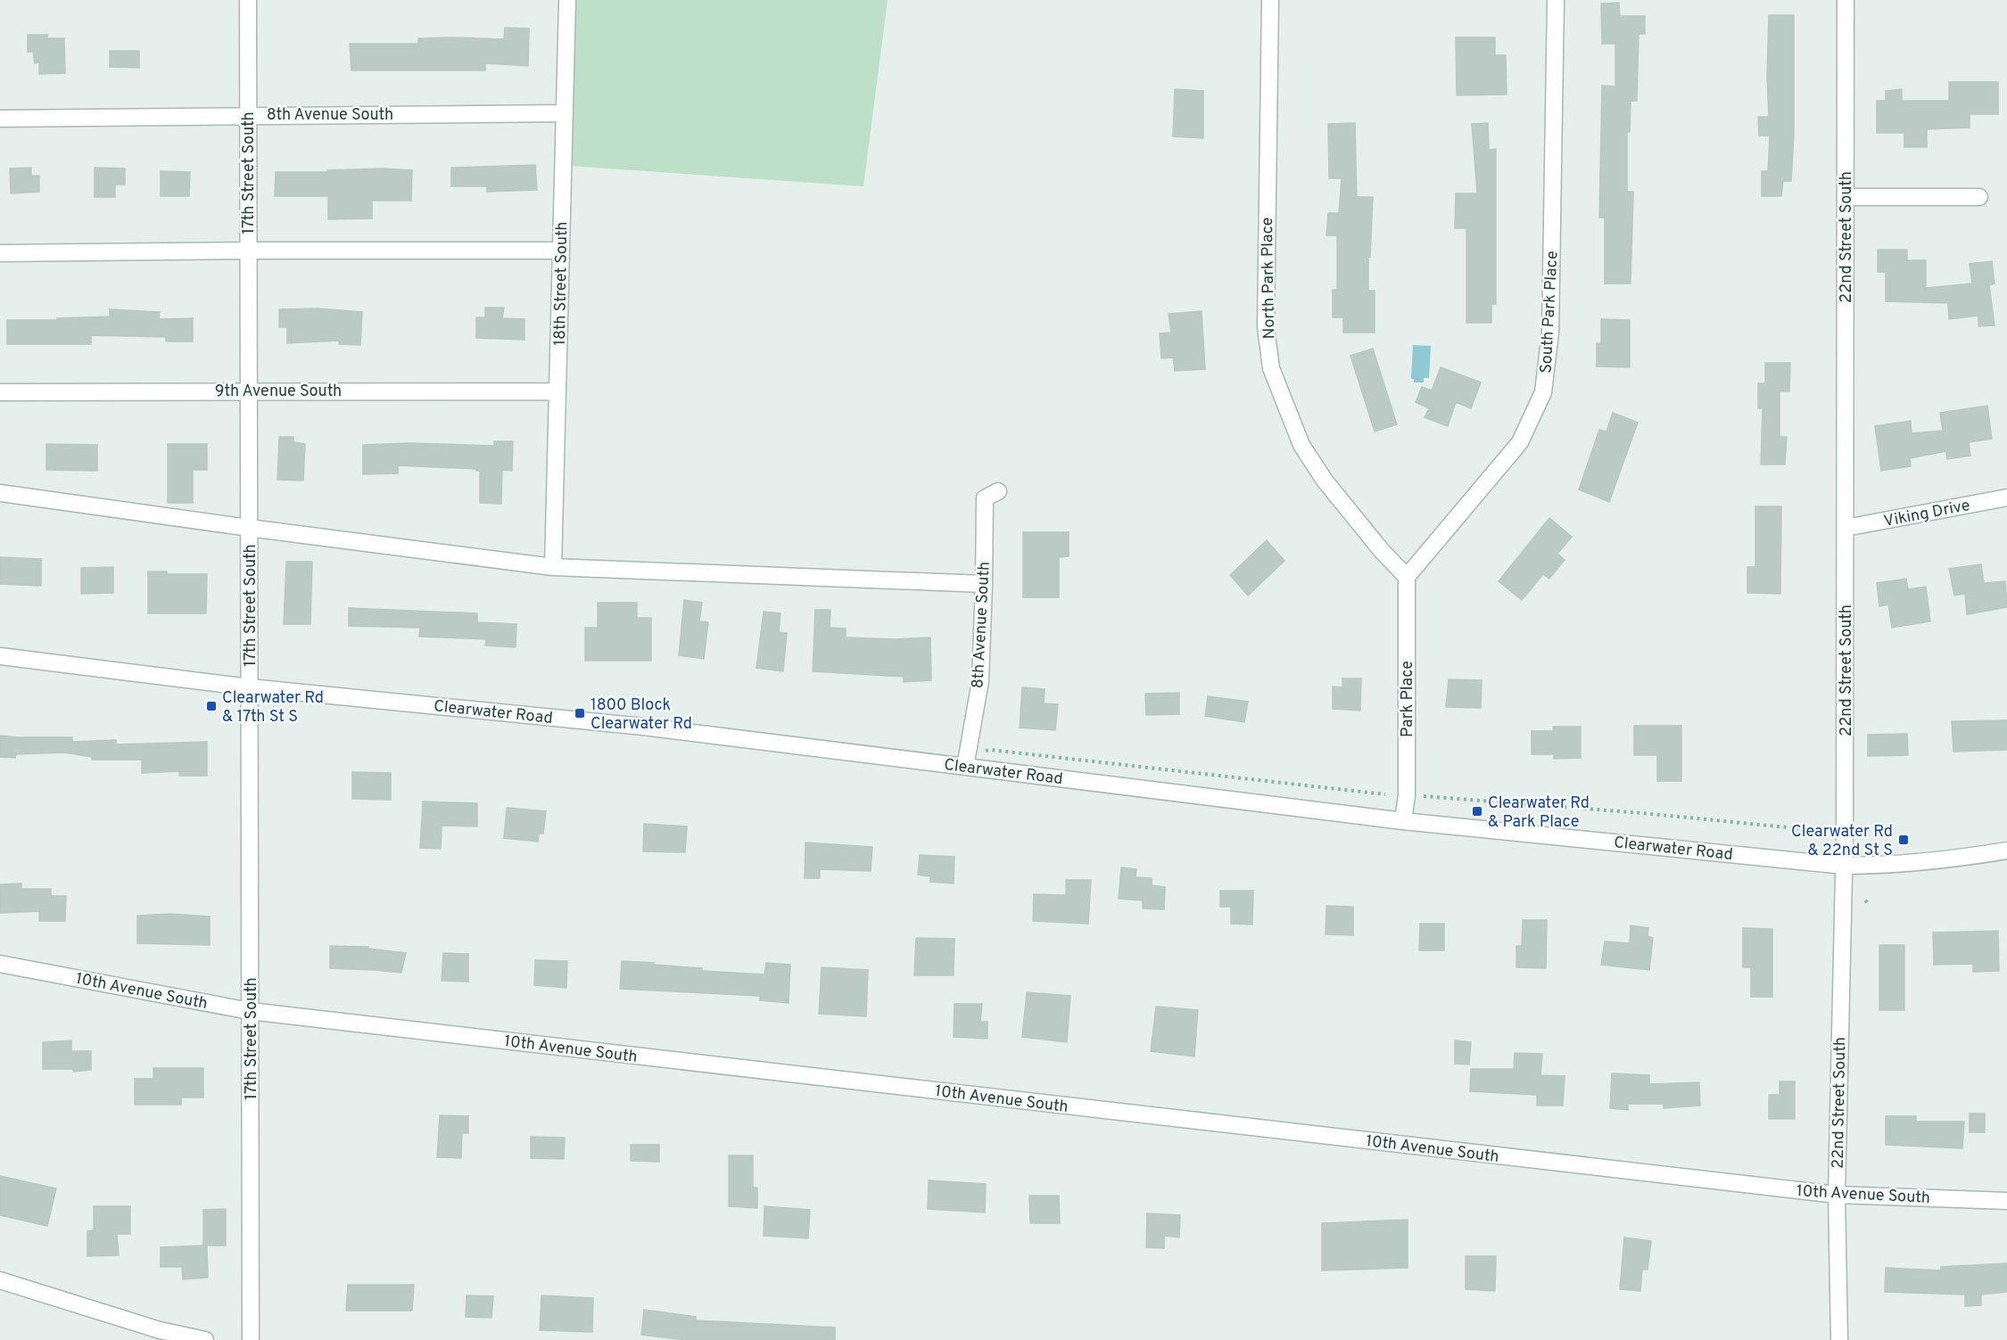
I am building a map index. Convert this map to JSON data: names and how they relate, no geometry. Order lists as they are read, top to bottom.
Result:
{
  "streets": {
    "street": [
      "8th Avenue South",
      "17th Street South",
      "22nd Street South",
      "North Park Place",
      "18th Street South",
      "South Park Place",
      "9th Avenue South",
      "Viking Drive",
      "Park Place",
      "Clearwater Road",
      "10th Avenue South"
    ]
  },
  "crossings": [
    ["8th Avenue South", "17th Street South"],
    ["8th Avenue South", "18th Street South"],
    ["8th Avenue South", "Clearwater Road"],
    ["17th Street South", "9th Avenue South"],
    ["17th Street South", "Clearwater Road"],
    ["17th Street South", "10th Avenue South"],
    ["22nd Street South", "Viking Drive"],
    ["22nd Street South", "Clearwater Road"],
    ["22nd Street South", "10th Avenue South"],
    ["North Park Place", "South Park Place"],
    ["North Park Place", "Park Place"],
    ["18th Street South", "9th Avenue South"],
    ["South Park Place", "Park Place"],
    ["Park Place", "Clearwater Road"]
  ],
  "places": {
    "transit": [
      "Clearwater Rd & 17th St S",
      "1800 Block Clearwater Rd",
      "Clearwater Rd & Park Place",
      "Clearwater Rd & 22nd St S"
    ]
  }
}
